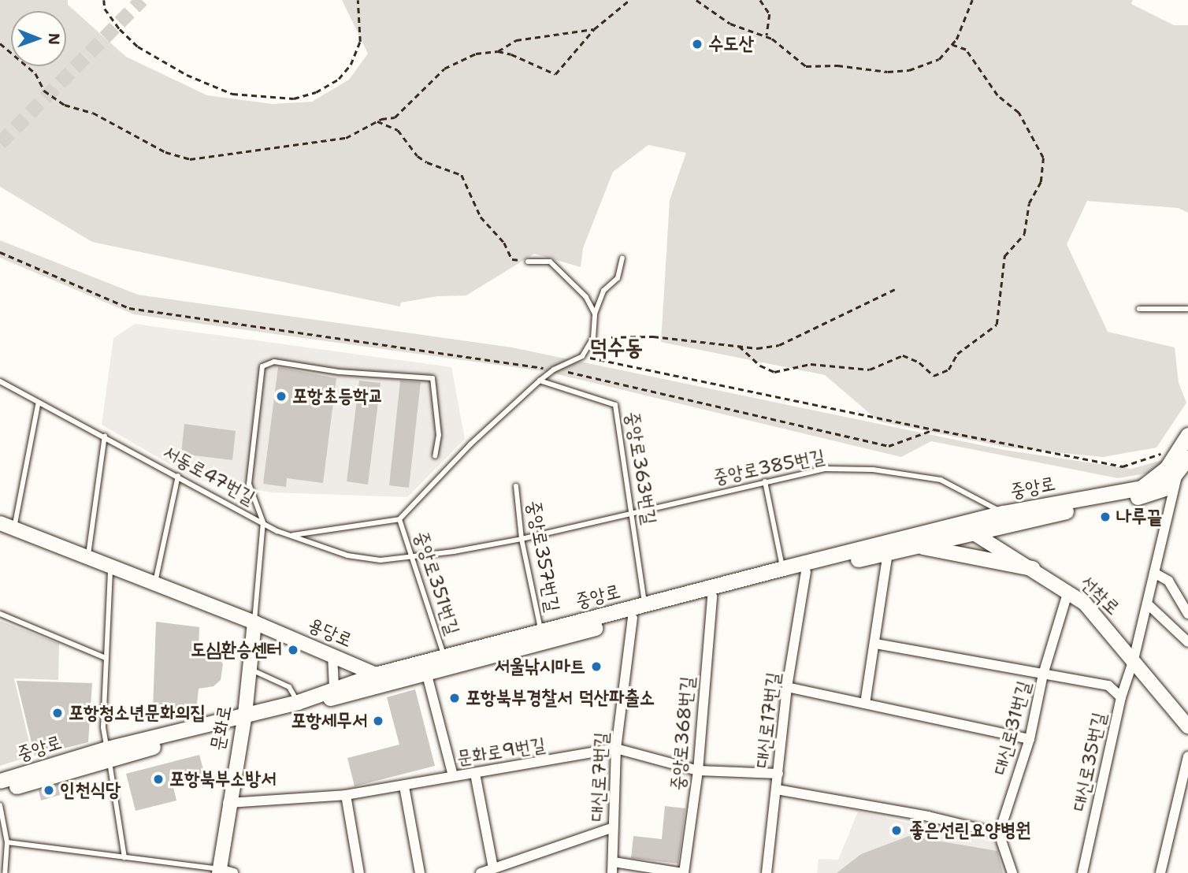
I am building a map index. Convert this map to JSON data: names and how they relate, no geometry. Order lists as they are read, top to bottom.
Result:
{
  "streets": {
    "main road": ["중앙로"],
    "street": [
      "선착로",
      "용당로",
      "대신로17번길",
      "문화로",
      "대신로31번길",
      "중앙로368번길",
      "문화로9번길",
      "대신로35번길",
      "대신로7번길"
    ],
    "lane": [
      "중앙로385번길",
      "중앙로363번길",
      "서동로47번길",
      "중앙로357번길",
      "중앙로351번길"
    ]
  },
  "crossings": [
    ["중앙로385번길", "중앙로363번길"],
    ["중앙로385번길", "서동로47번길"],
    ["중앙로385번길", "중앙로"],
    ["중앙로385번길", "중앙로357번길"],
    ["중앙로363번길", "중앙로"],
    ["서동로47번길", "중앙로357번길"],
    ["서동로47번길", "중앙로351번길"],
    ["중앙로", "중앙로357번길"],
    ["중앙로", "중앙로351번길"],
    ["중앙로", "선착로"],
    ["중앙로", "용당로"],
    ["중앙로", "대신로17번길"],
    ["중앙로", "문화로"],
    ["중앙로", "중앙로368번길"],
    ["중앙로", "대신로35번길"],
    ["중앙로", "대신로7번길"],
    ["선착로", "대신로31번길"],
    ["선착로", "대신로35번길"],
    ["용당로", "문화로"],
    ["대신로17번길", "문화로9번길"],
    ["문화로", "문화로9번길"],
    ["중앙로368번길", "문화로9번길"],
    ["문화로9번길", "대신로7번길"]
  ],
  "districts": ["덕수동"],
  "places": [
    "수도산",
    "포항초등학교",
    "나루끝",
    "도심환승센터",
    "서울낚시마트",
    "포항북부경찰서 덕산파출소",
    "포항청소년문화의집",
    "포항세무서",
    "포항북부소방서",
    "인천식당",
    "좋은선린요양병원"
  ],
  "north": "right"
}
